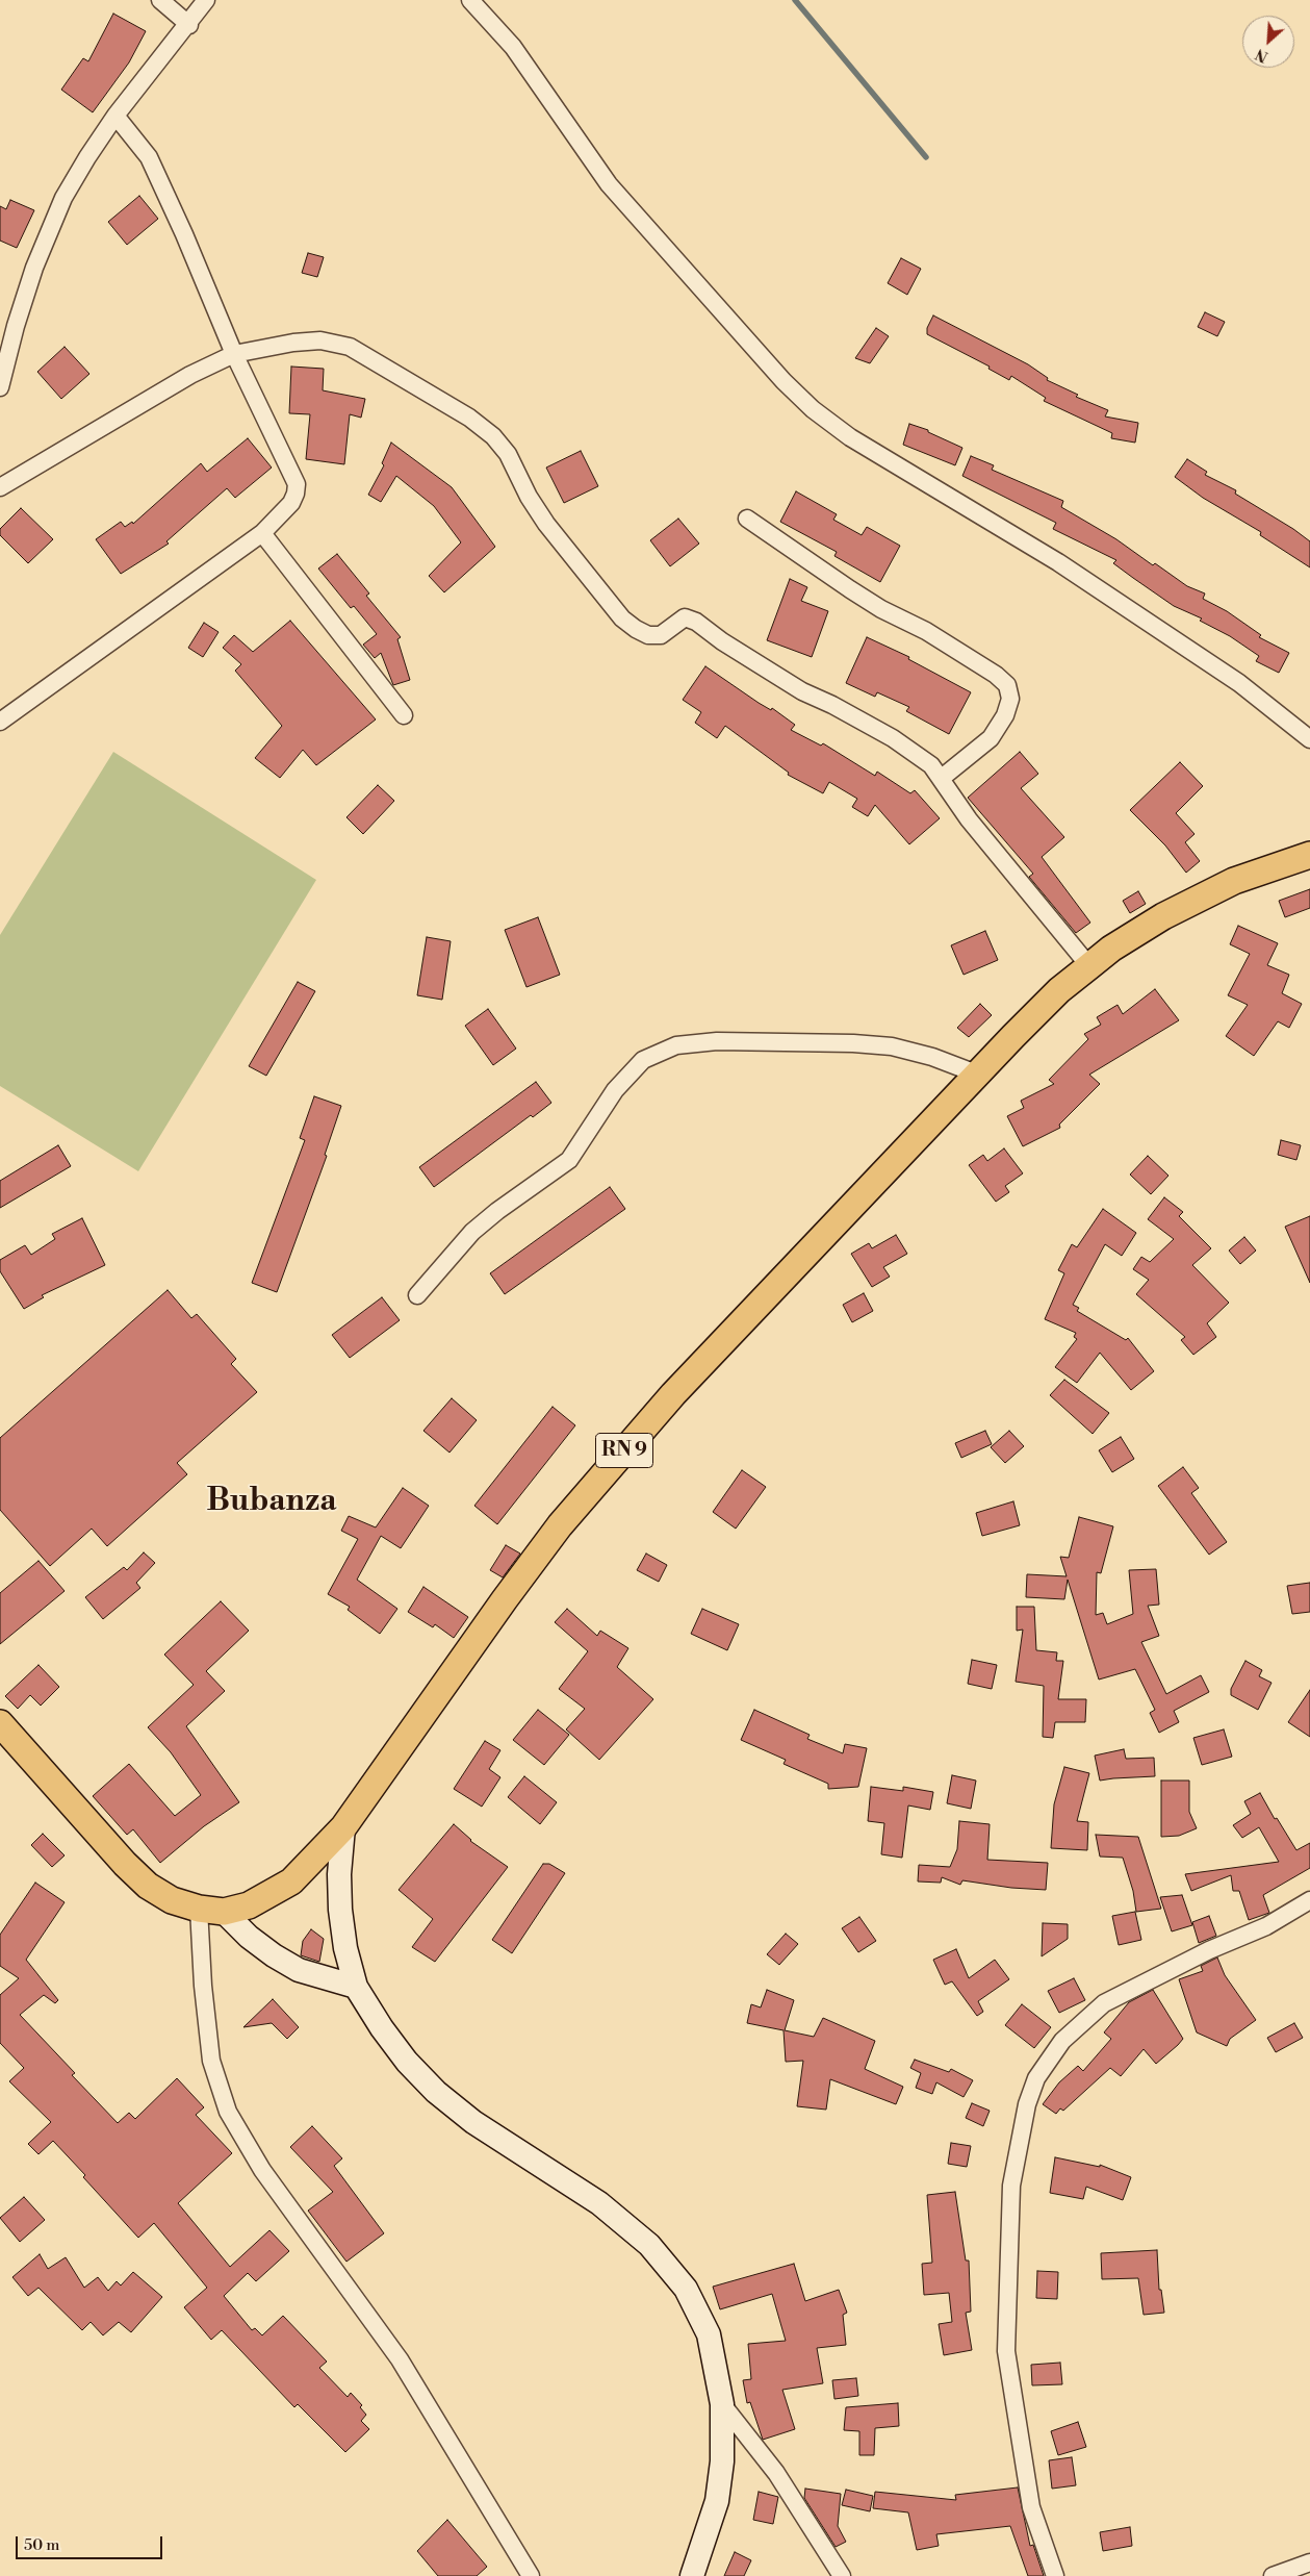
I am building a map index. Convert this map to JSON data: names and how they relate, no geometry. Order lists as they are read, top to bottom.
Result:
{
  "streets": {
    "main road": ["RN 9"]
  },
  "districts": ["Bubanza"],
  "scale_bar": "50 m",
  "north": "bottom left"
}
